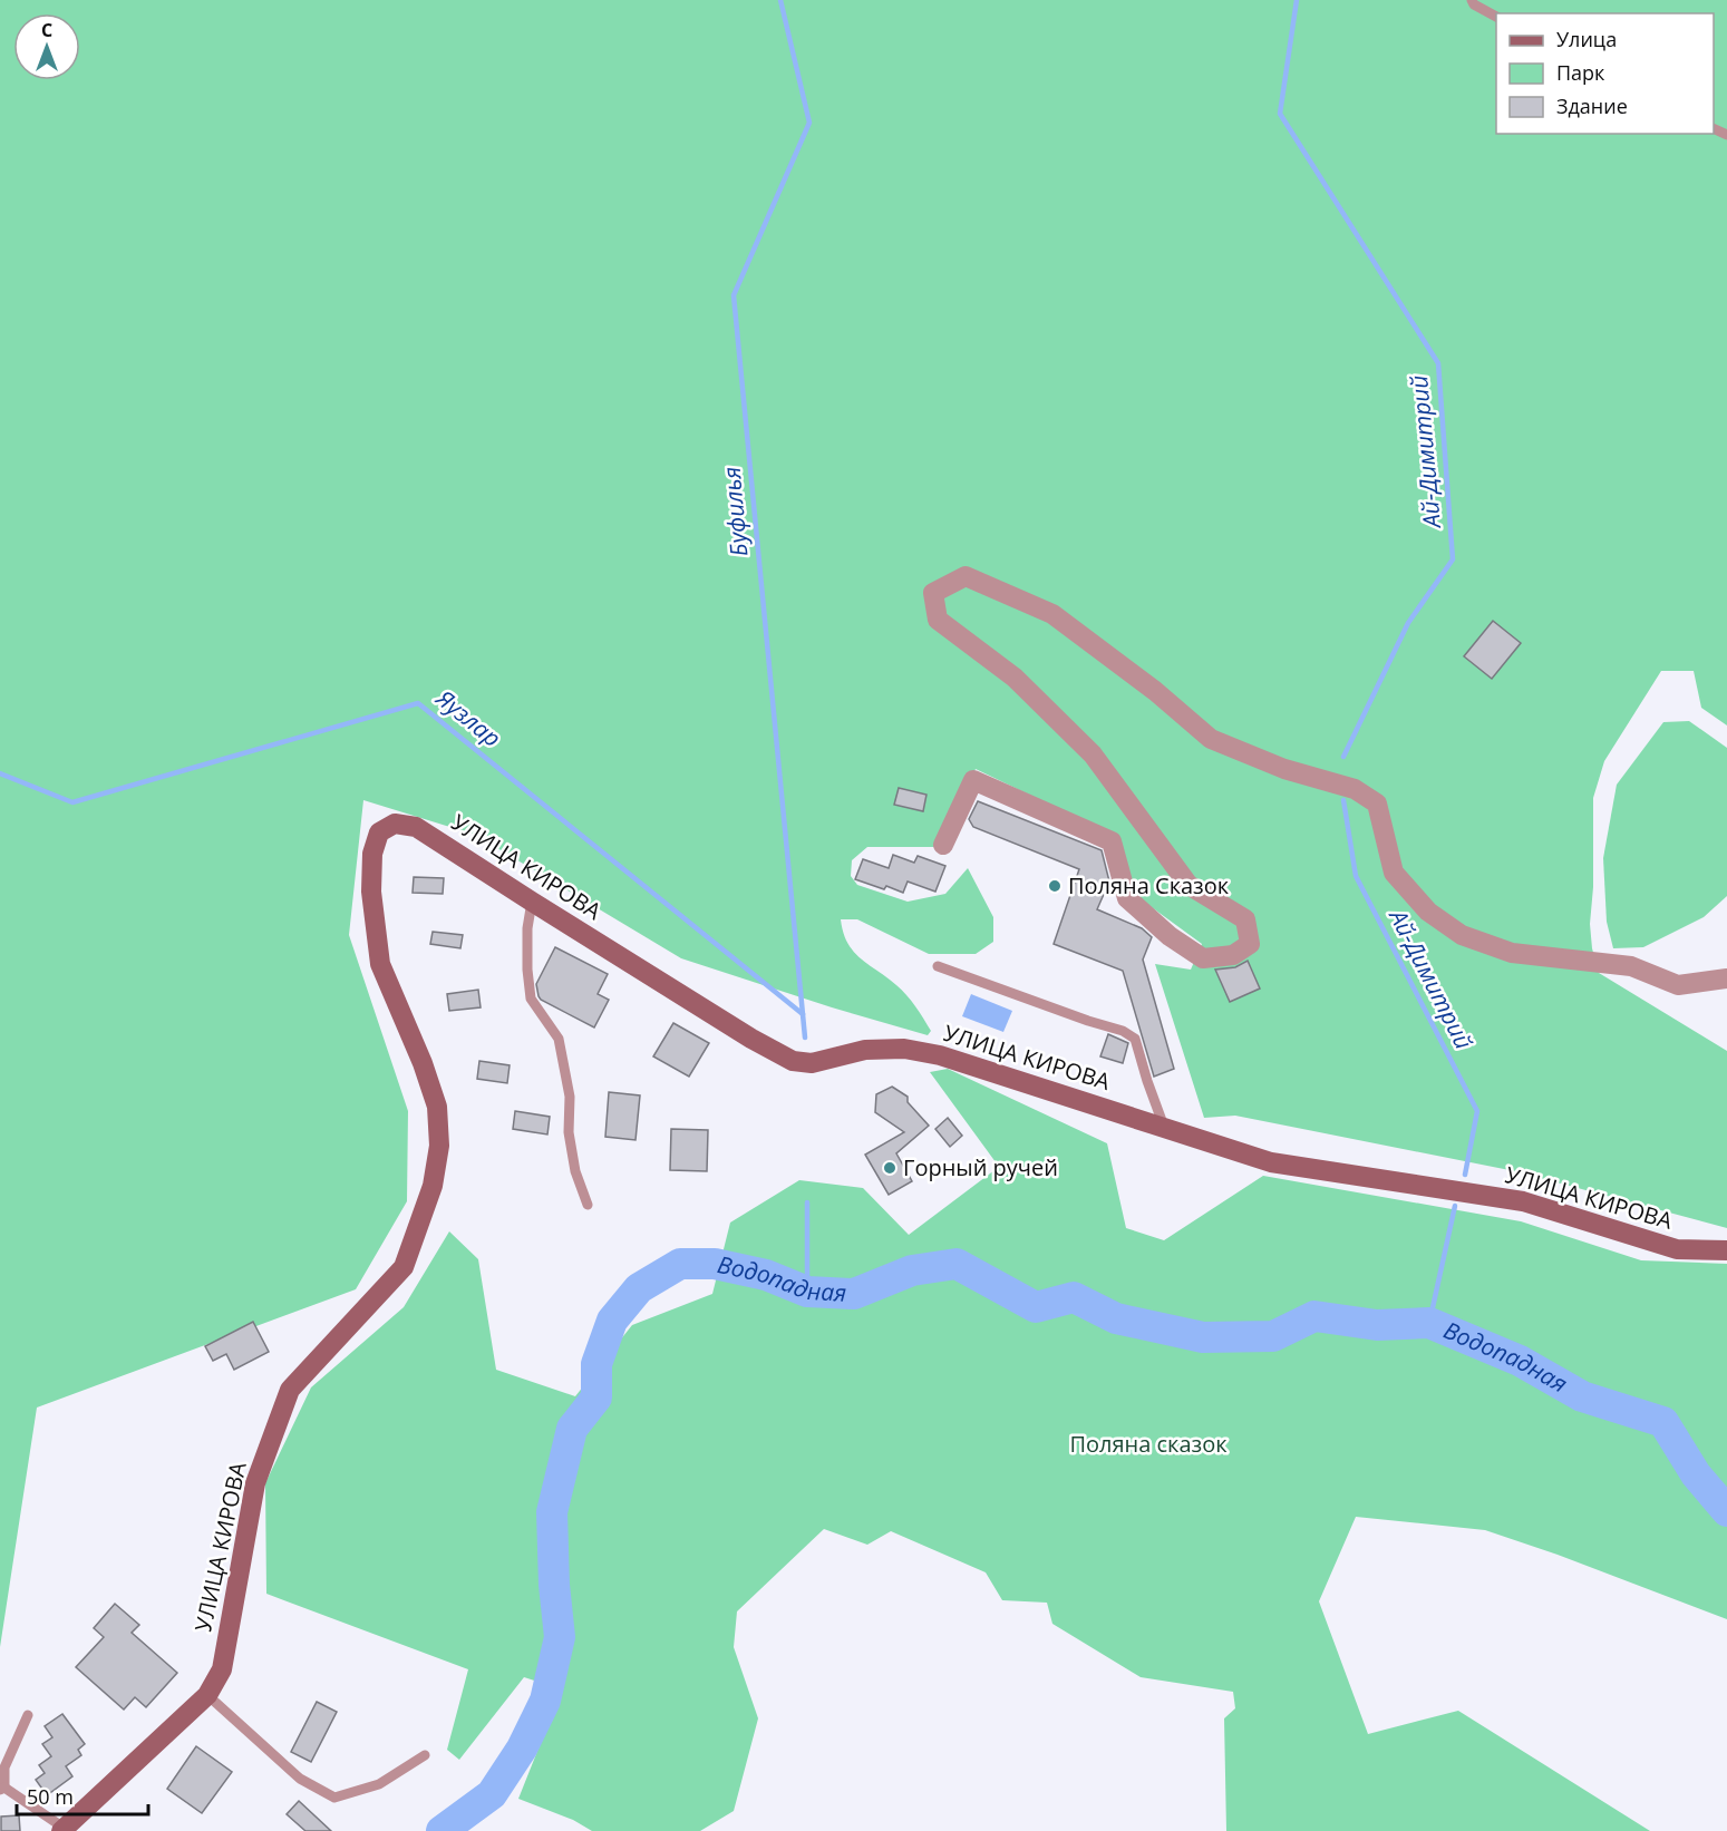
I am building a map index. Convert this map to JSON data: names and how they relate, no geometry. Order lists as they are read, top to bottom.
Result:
{
  "streets": {
    "street": ["УЛИЦА КИРОВА"]
  },
  "water": [
    "Ай-Димитрий",
    "Буфилья",
    "Яузлар",
    "Водопадная"
  ],
  "parks": ["Поляна сказок"],
  "places": ["Поляна Сказок", "Горный ручей"],
  "legend": ["Улица", "Парк", "Здание"],
  "scale_bar": "50 m",
  "north": "top"
}
